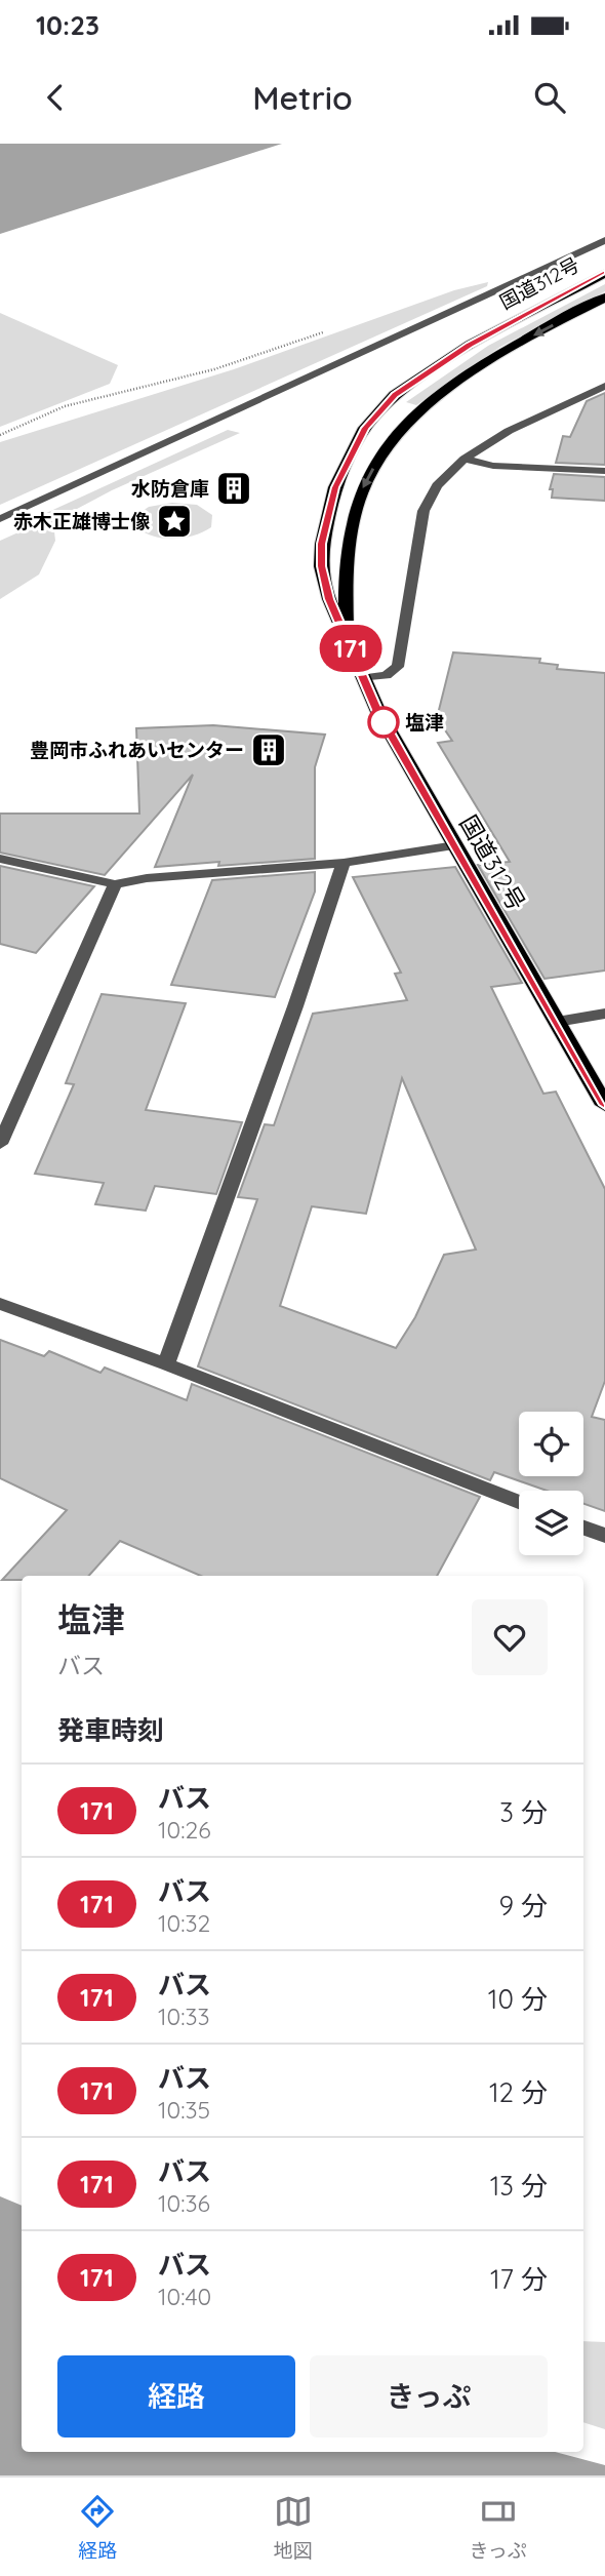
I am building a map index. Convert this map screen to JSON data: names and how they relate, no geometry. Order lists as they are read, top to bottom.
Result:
{
  "streets": {
    "highway": ["国道312号"]
  },
  "places": {
    "building": ["水防倉庫", "豊岡市ふれあいセンター"],
    "place": ["赤木正雄博士像"],
    "other": ["塩津"]
  },
  "lines": ["bus line 171"],
  "page": {
    "status": "10:23",
    "header": "Metrio",
    "on_map": "171",
    "heading": [
      ["塩津", "バス"],
      "発車時刻"
    ],
    "list": [
      {
        "mark": "171",
        "name": "バス",
        "note": "10:26",
        "value": "3 分"
      },
      {
        "mark": "171",
        "name": "バス",
        "note": "10:32",
        "value": "9 分"
      },
      {
        "mark": "171",
        "name": "バス",
        "note": "10:33",
        "value": "10 分"
      },
      {
        "mark": "171",
        "name": "バス",
        "note": "10:35",
        "value": "12 分"
      },
      {
        "mark": "171",
        "name": "バス",
        "note": "10:36",
        "value": "13 分"
      },
      {
        "mark": "171",
        "name": "バス",
        "note": "10:40",
        "value": "17 分"
      }
    ],
    "buttons": ["経路", "きっぷ"],
    "tabs": ["経路", "地図", "きっぷ"]
  }
}
